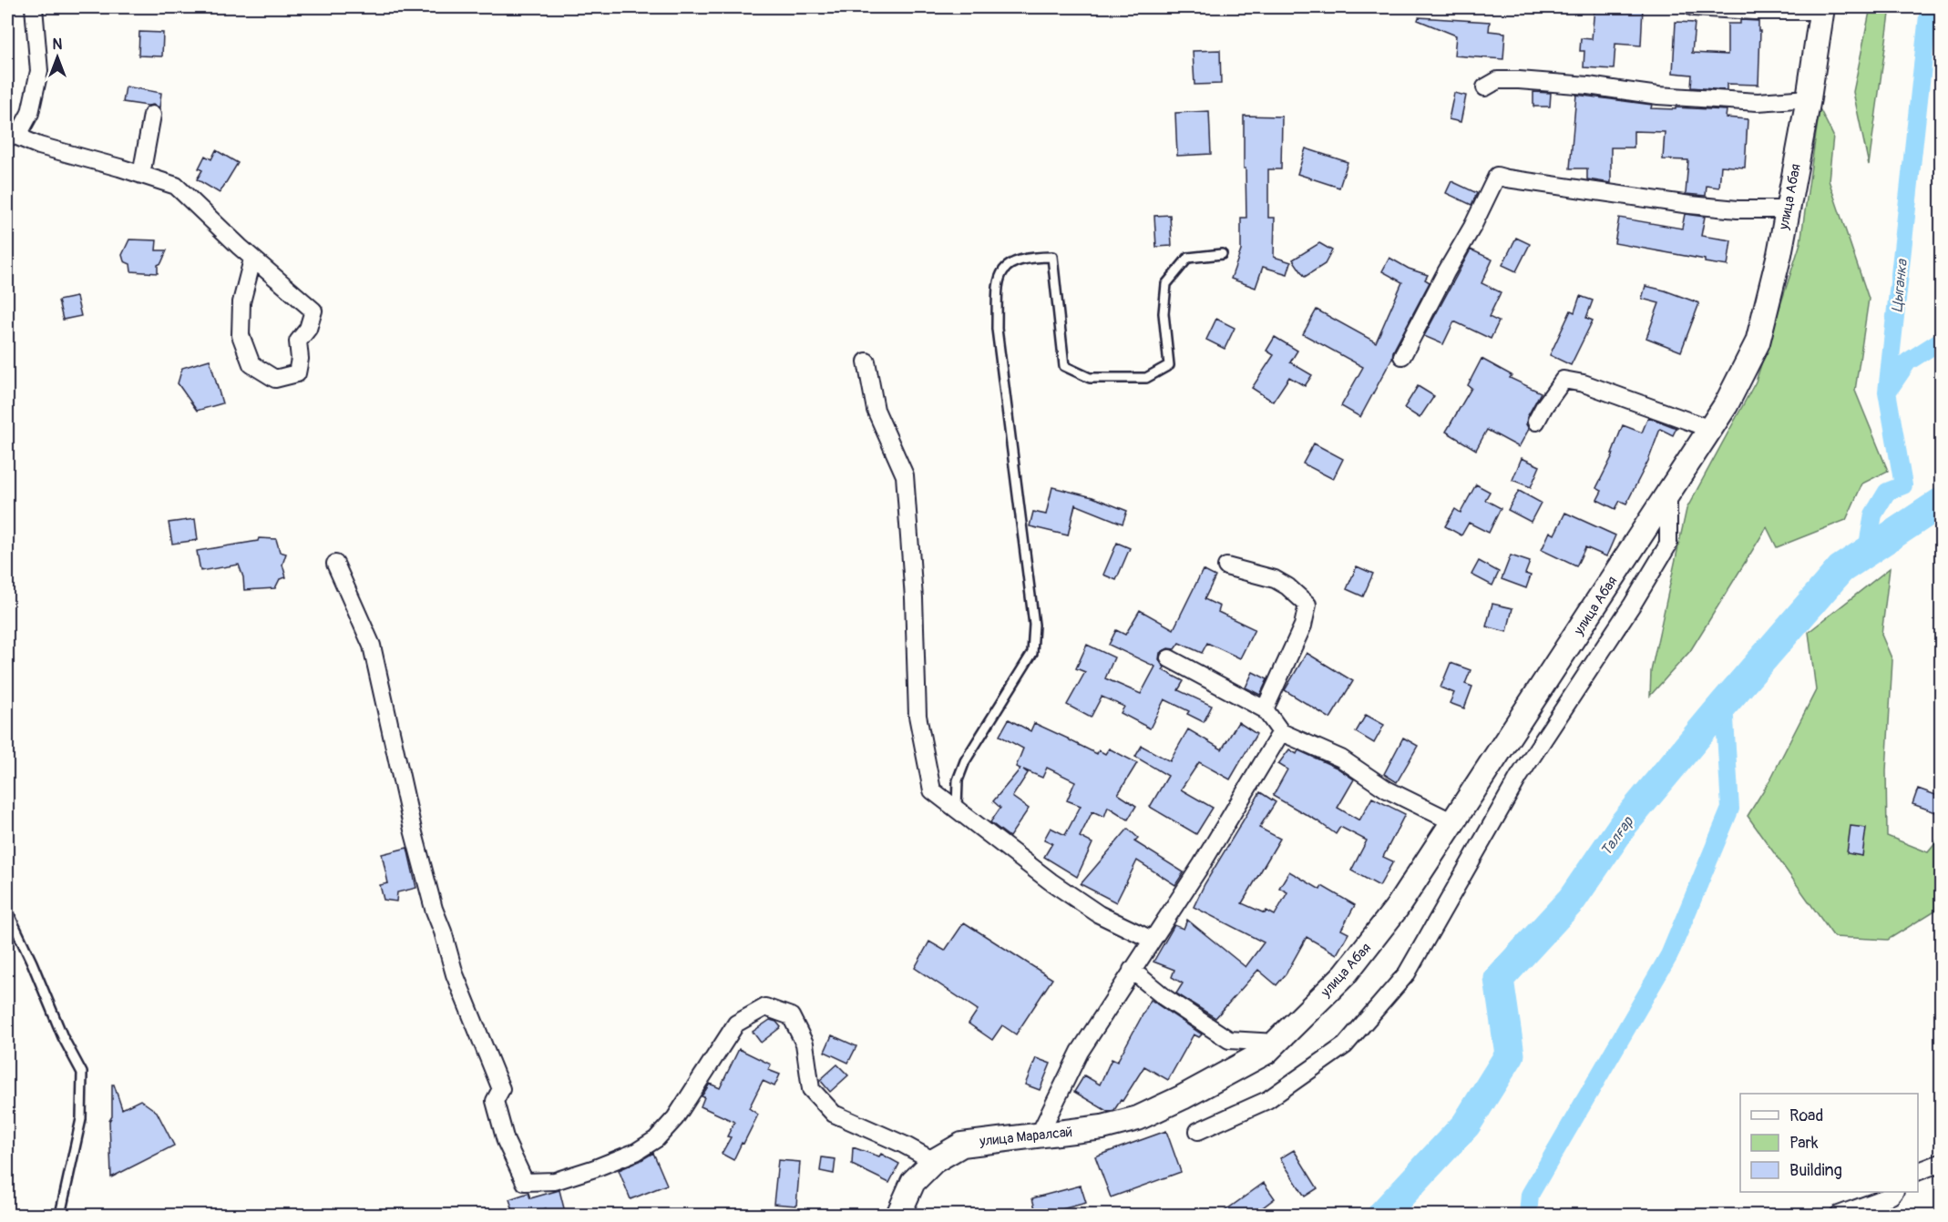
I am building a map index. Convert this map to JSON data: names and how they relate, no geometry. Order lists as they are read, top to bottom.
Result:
{
  "streets": {
    "street": ["улица Абая", "улица Маралсай"]
  },
  "crossings": [
    ["улица Абая", "улица Маралсай"]
  ],
  "water": ["Цыганка", "Талғар"],
  "legend": ["Road", "Park", "Building"],
  "north": "top"
}
